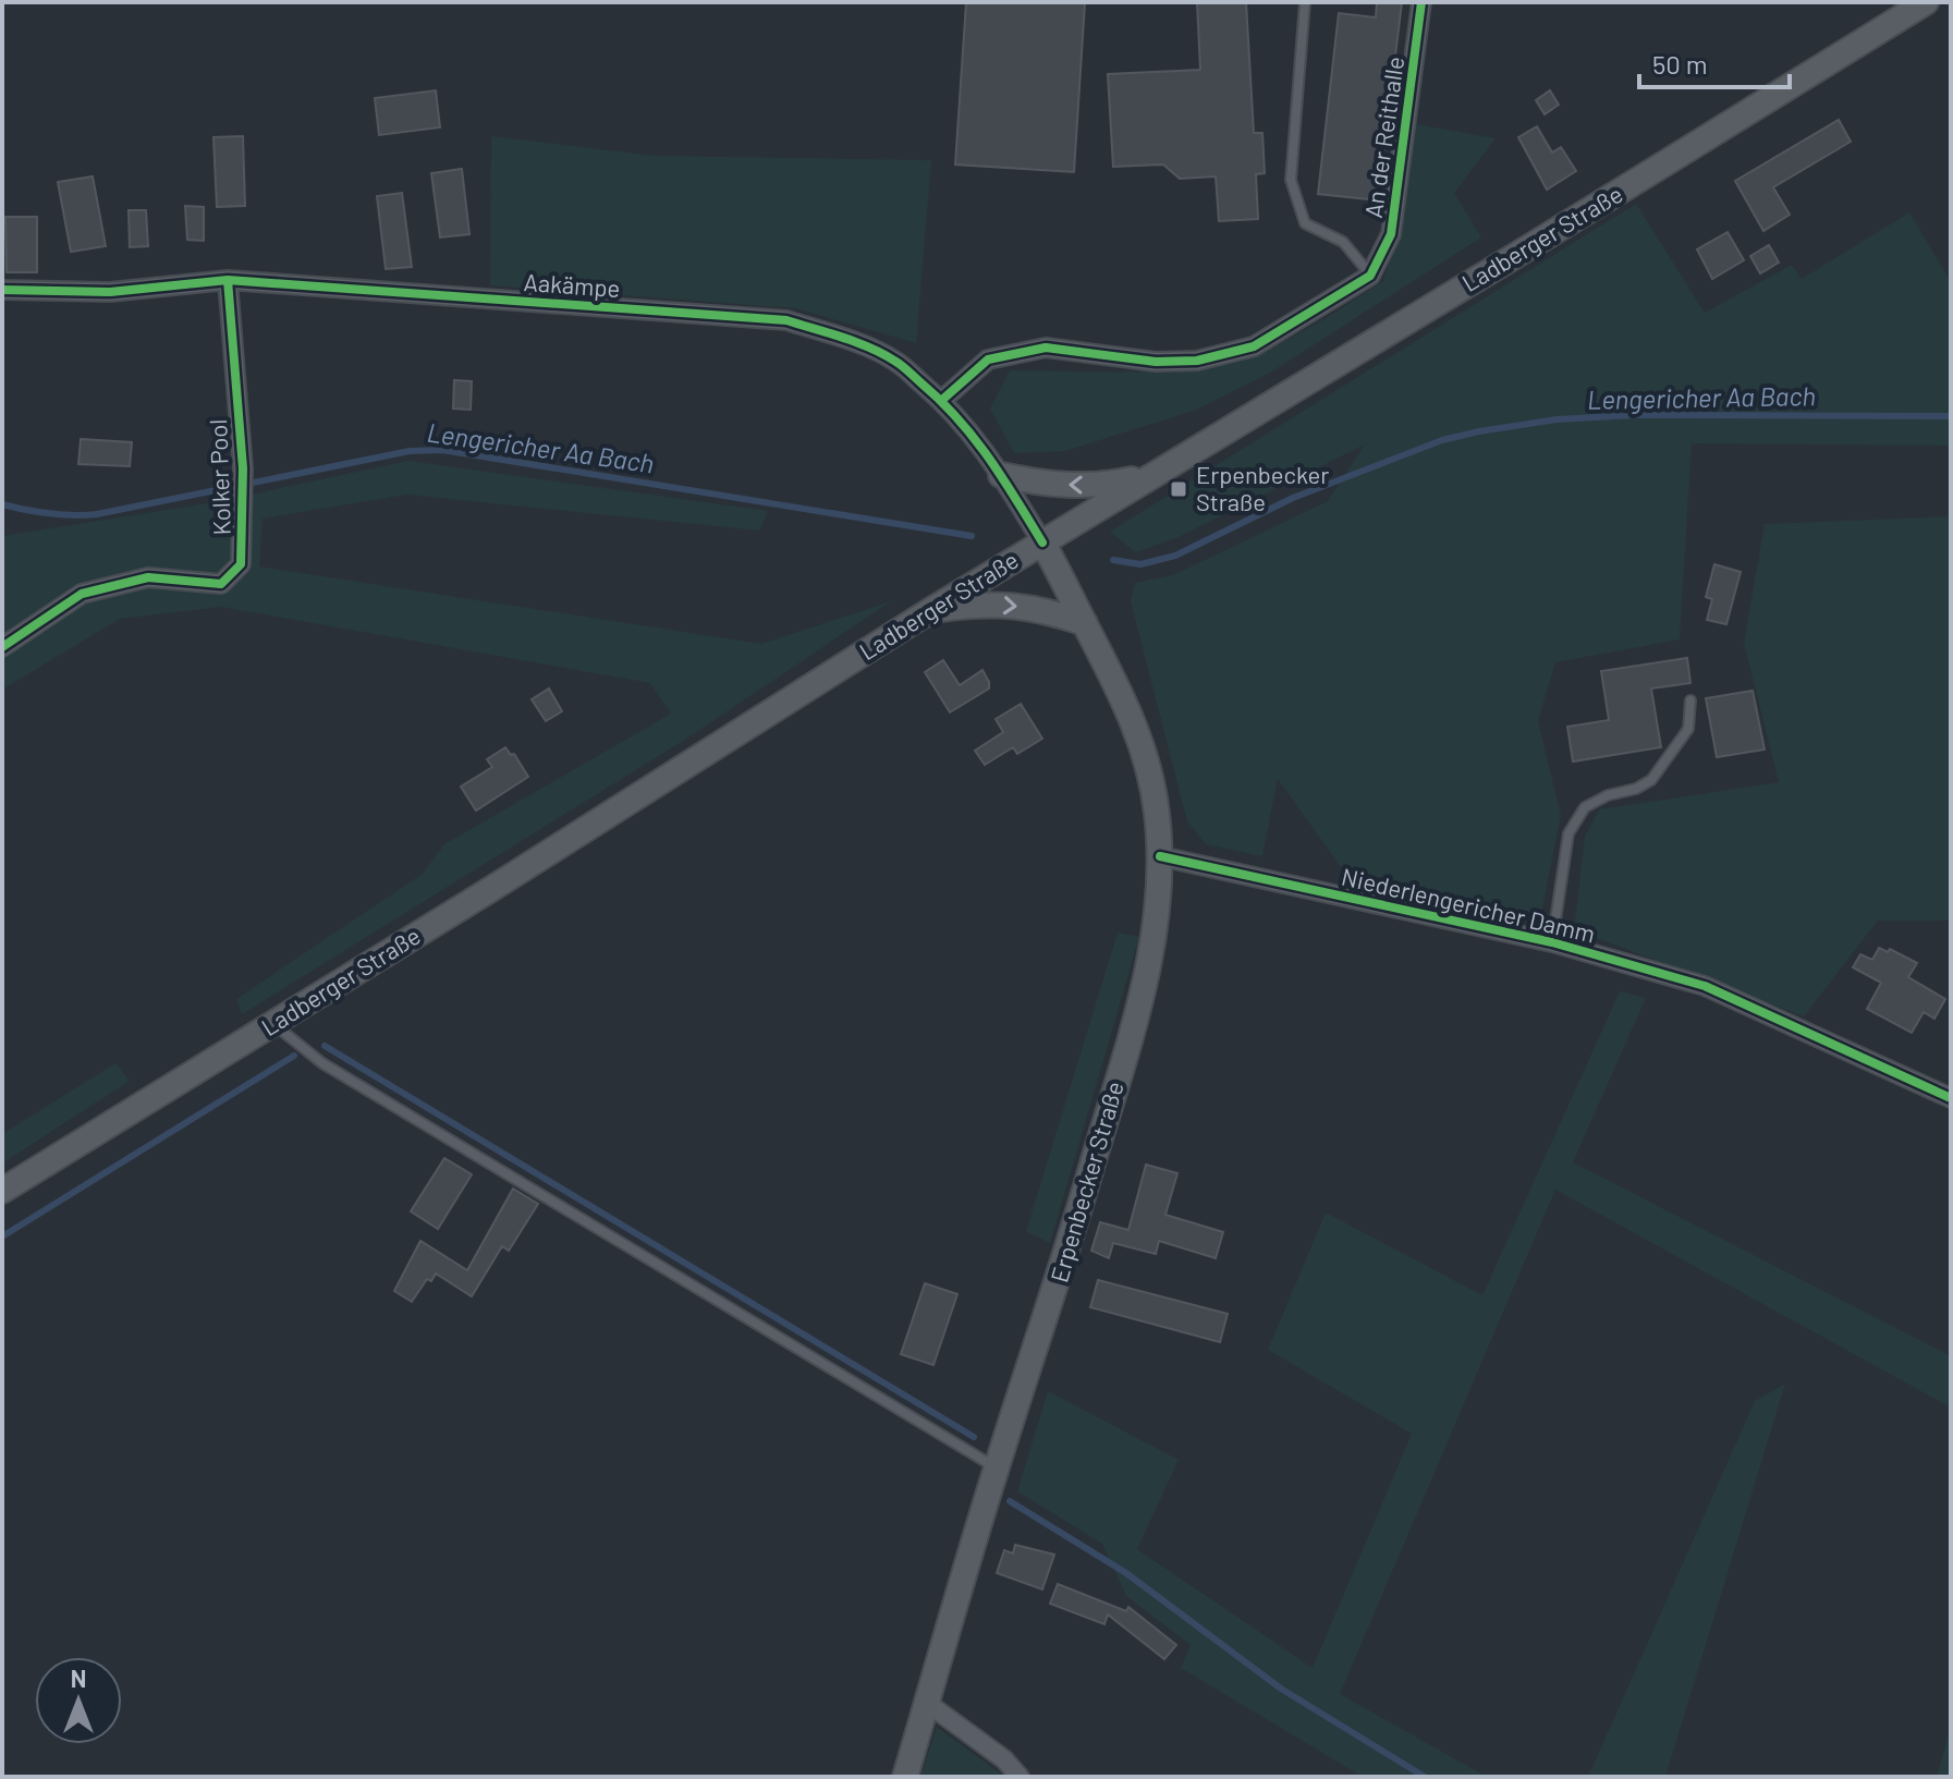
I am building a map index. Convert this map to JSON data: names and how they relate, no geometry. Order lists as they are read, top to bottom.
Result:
{
  "streets": {
    "main road": ["Ladberger Straße", "Erpenbecker Straße"],
    "street": [
      "An der Reithalle",
      "Aakämpe",
      "Kolker Pool",
      "Niederlengericher Damm"
    ]
  },
  "crossings": [
    ["Ladberger Straße", "Aakämpe"],
    ["Ladberger Straße", "Erpenbecker Straße"],
    ["Aakämpe", "Kolker Pool"],
    ["Aakämpe", "Erpenbecker Straße"],
    ["Niederlengericher Damm", "Erpenbecker Straße"]
  ],
  "water": ["Lengericher Aa Bach"],
  "places": {
    "transit": ["Erpenbecker Straße"]
  },
  "scale_bar": "50 m",
  "north": "top"
}
